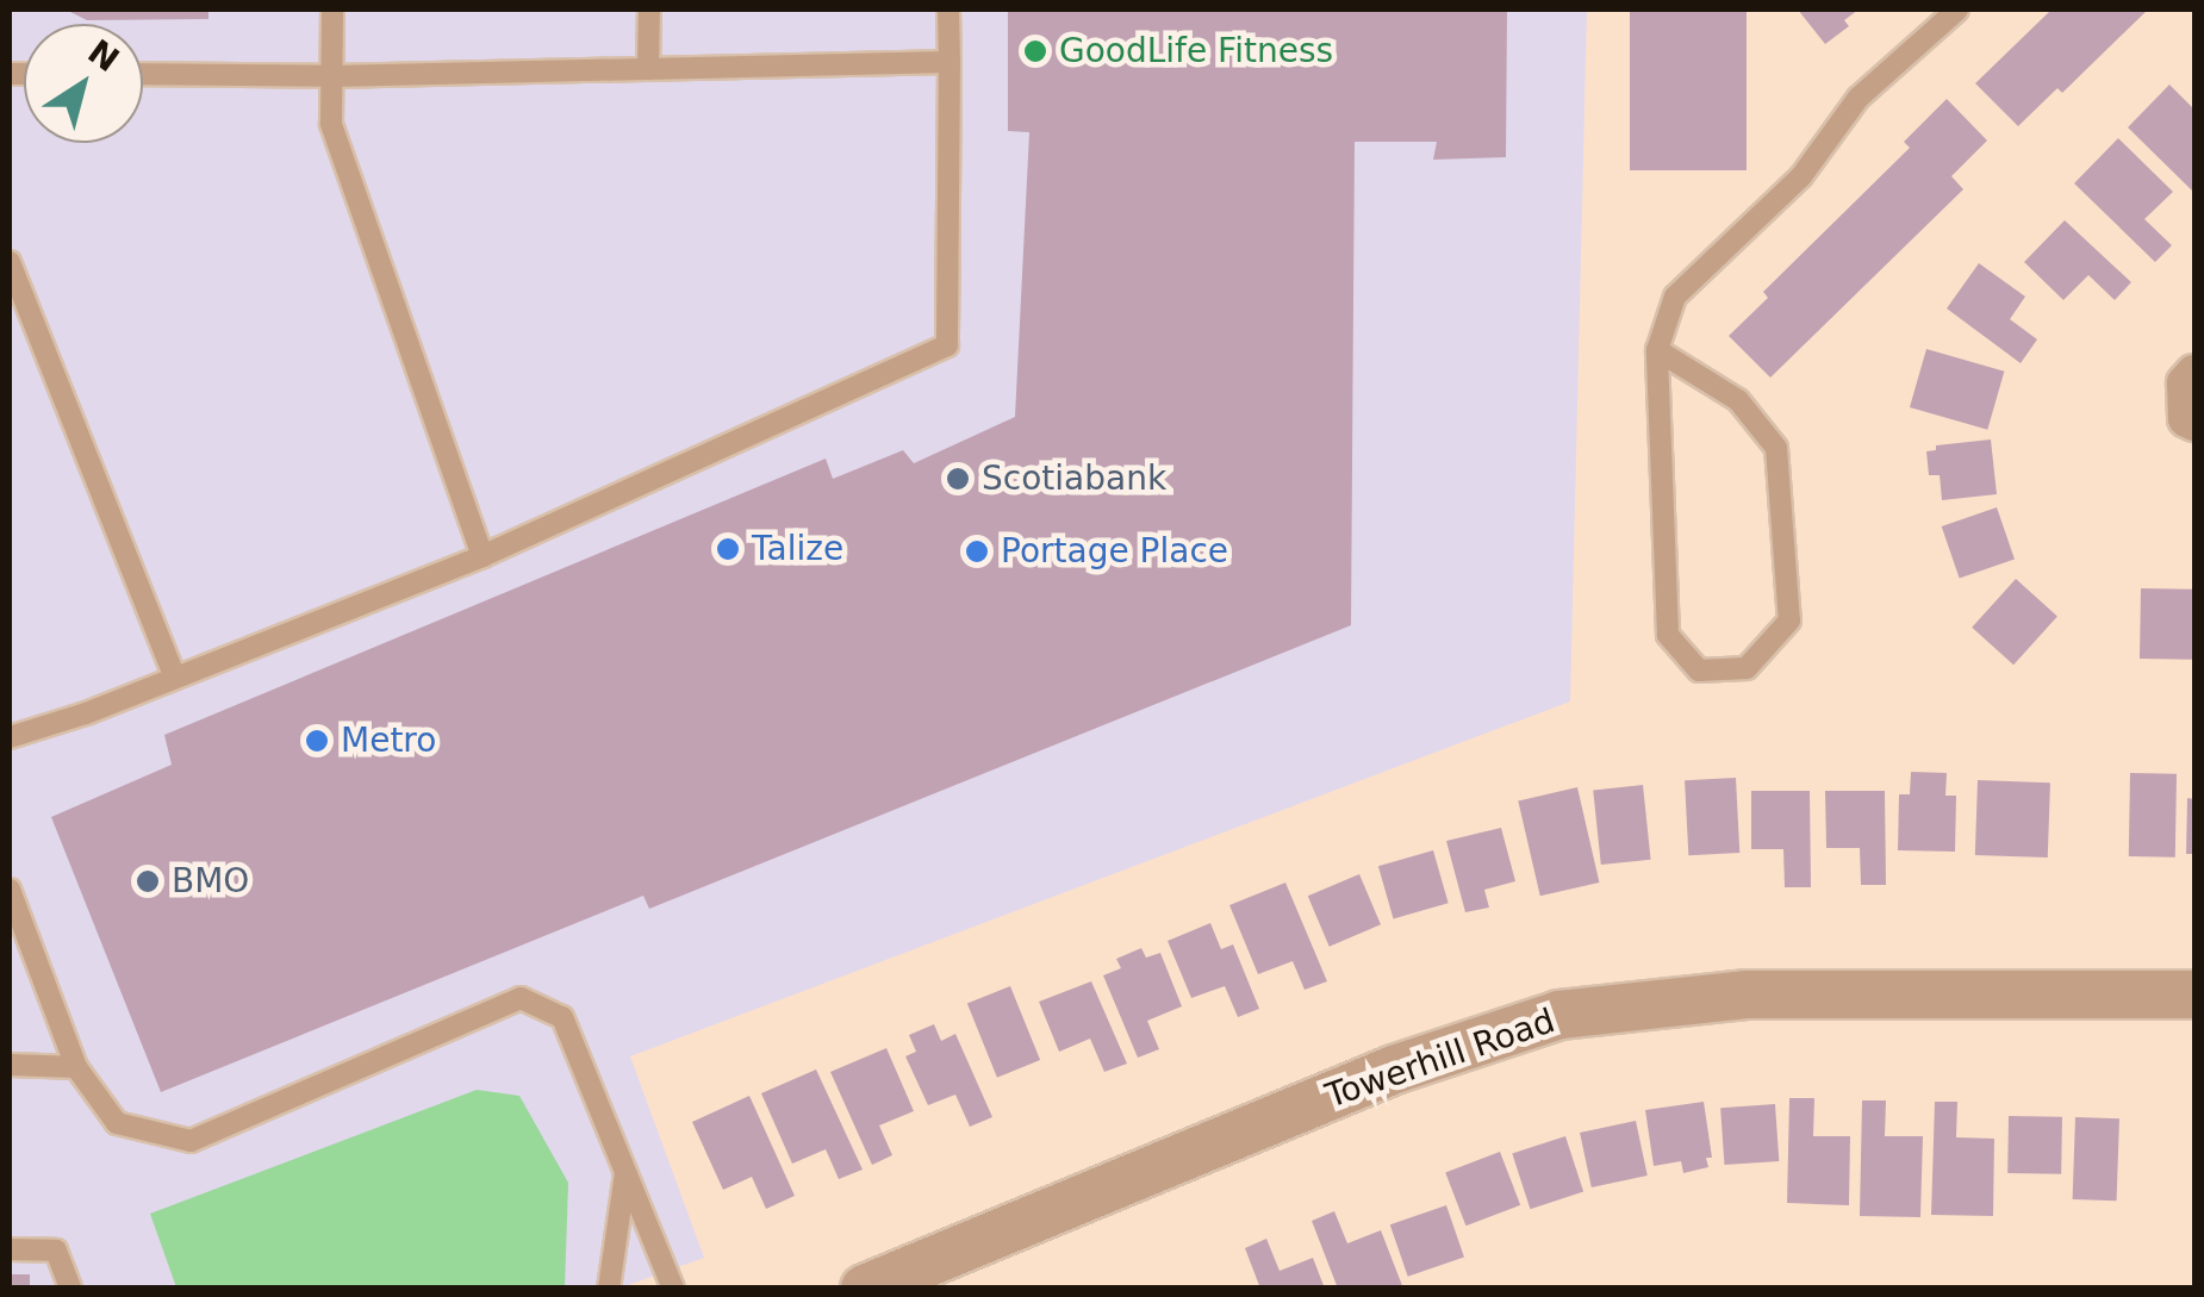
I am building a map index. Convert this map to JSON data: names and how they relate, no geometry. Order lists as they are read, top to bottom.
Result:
{
  "streets": {
    "street": ["Towerhill Road"]
  },
  "places": [
    "GoodLife Fitness",
    "Scotiabank",
    "Talize",
    "Portage Place",
    "Metro",
    "BMO"
  ],
  "north": "top right"
}
